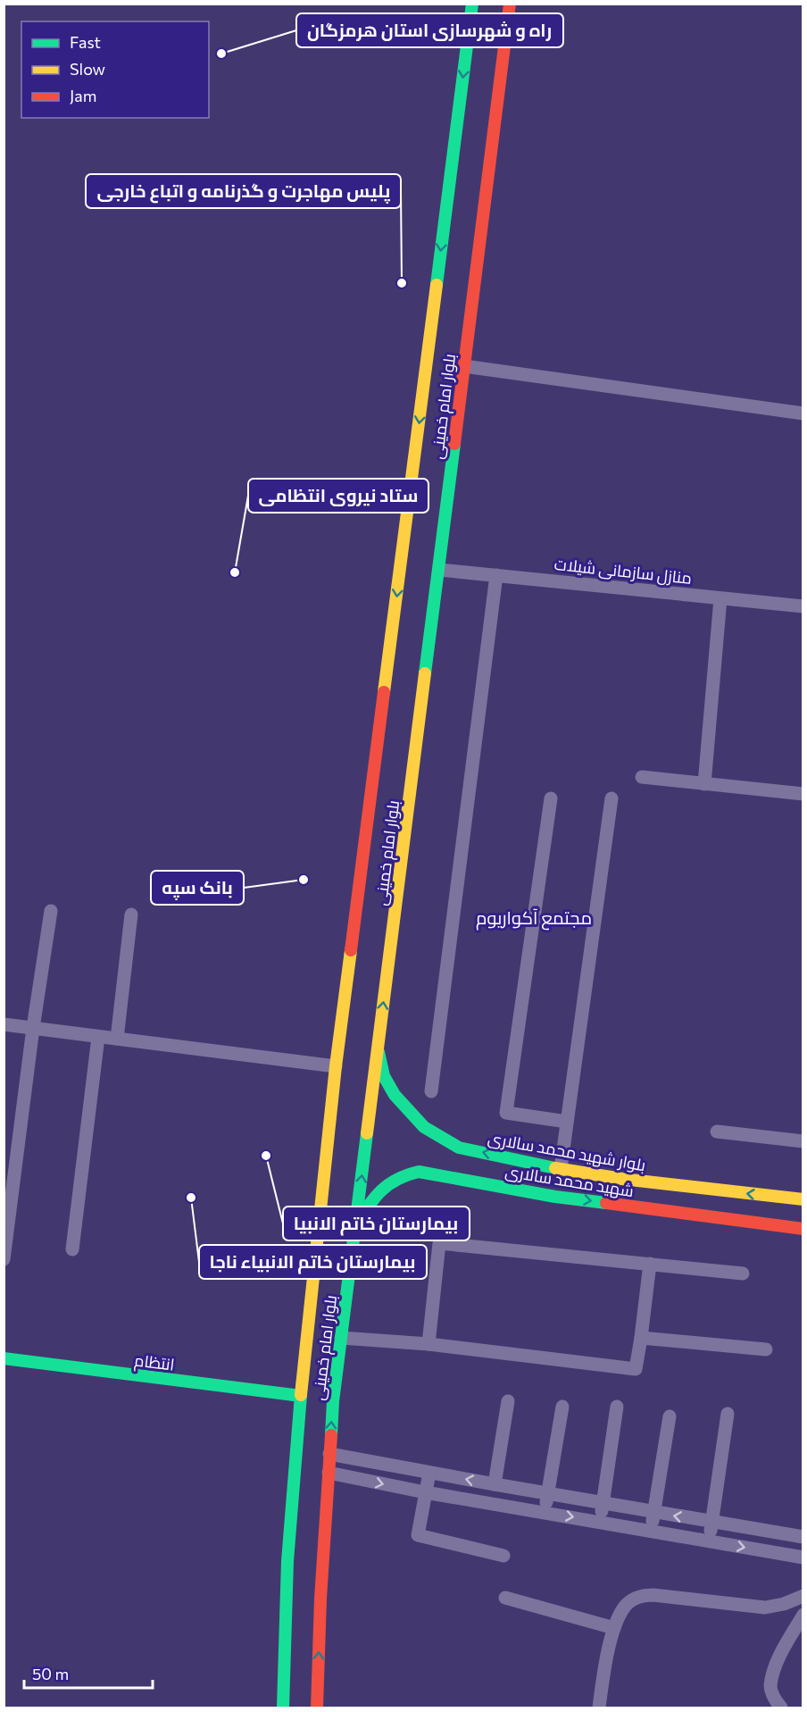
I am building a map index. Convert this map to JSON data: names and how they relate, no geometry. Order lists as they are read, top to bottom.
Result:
{
  "streets": {
    "main road": [
      "بلوار امام خمینی",
      "بلوار شهید محمد سالاری",
      "شهید محمد سالاری",
      "انتظام"
    ],
    "street": ["منازل سازمانی شیلات"]
  },
  "crossings": [
    ["بلوار امام خمینی", "منازل سازمانی شیلات"],
    ["بلوار امام خمینی", "بلوار شهید محمد سالاری"],
    ["بلوار امام خمینی", "شهید محمد سالاری"],
    ["بلوار امام خمینی", "انتظام"],
    ["بلوار شهید محمد سالاری", "شهید محمد سالاری"]
  ],
  "one_way": ["بلوار شهید محمد سالاری", "شهید محمد سالاری"],
  "districts": ["مجتمع آکواریوم"],
  "places": [
    "راه و شهرسازی استان هرمزگان",
    "پلیس مهاجرت و گذرنامه و اتباع خارجى",
    "ستاد نیروی انتظامی",
    "بانک سپه",
    "بیمارستان خاتم الانبیا",
    "بیمارستان خاتم الانبیاء ناجا"
  ],
  "legend": ["Fast", "Slow", "Jam"],
  "scale_bar": "50 m"
}
